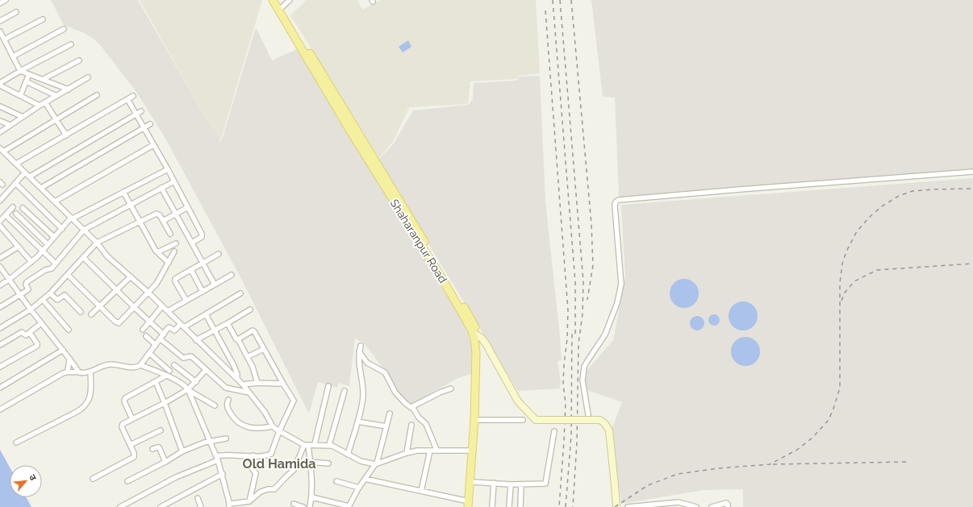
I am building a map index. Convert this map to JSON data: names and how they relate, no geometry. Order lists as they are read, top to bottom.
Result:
{
  "streets": {
    "main road": ["Shaharanpur Road"]
  },
  "districts": ["Old Hamida"],
  "north": "top right"
}
